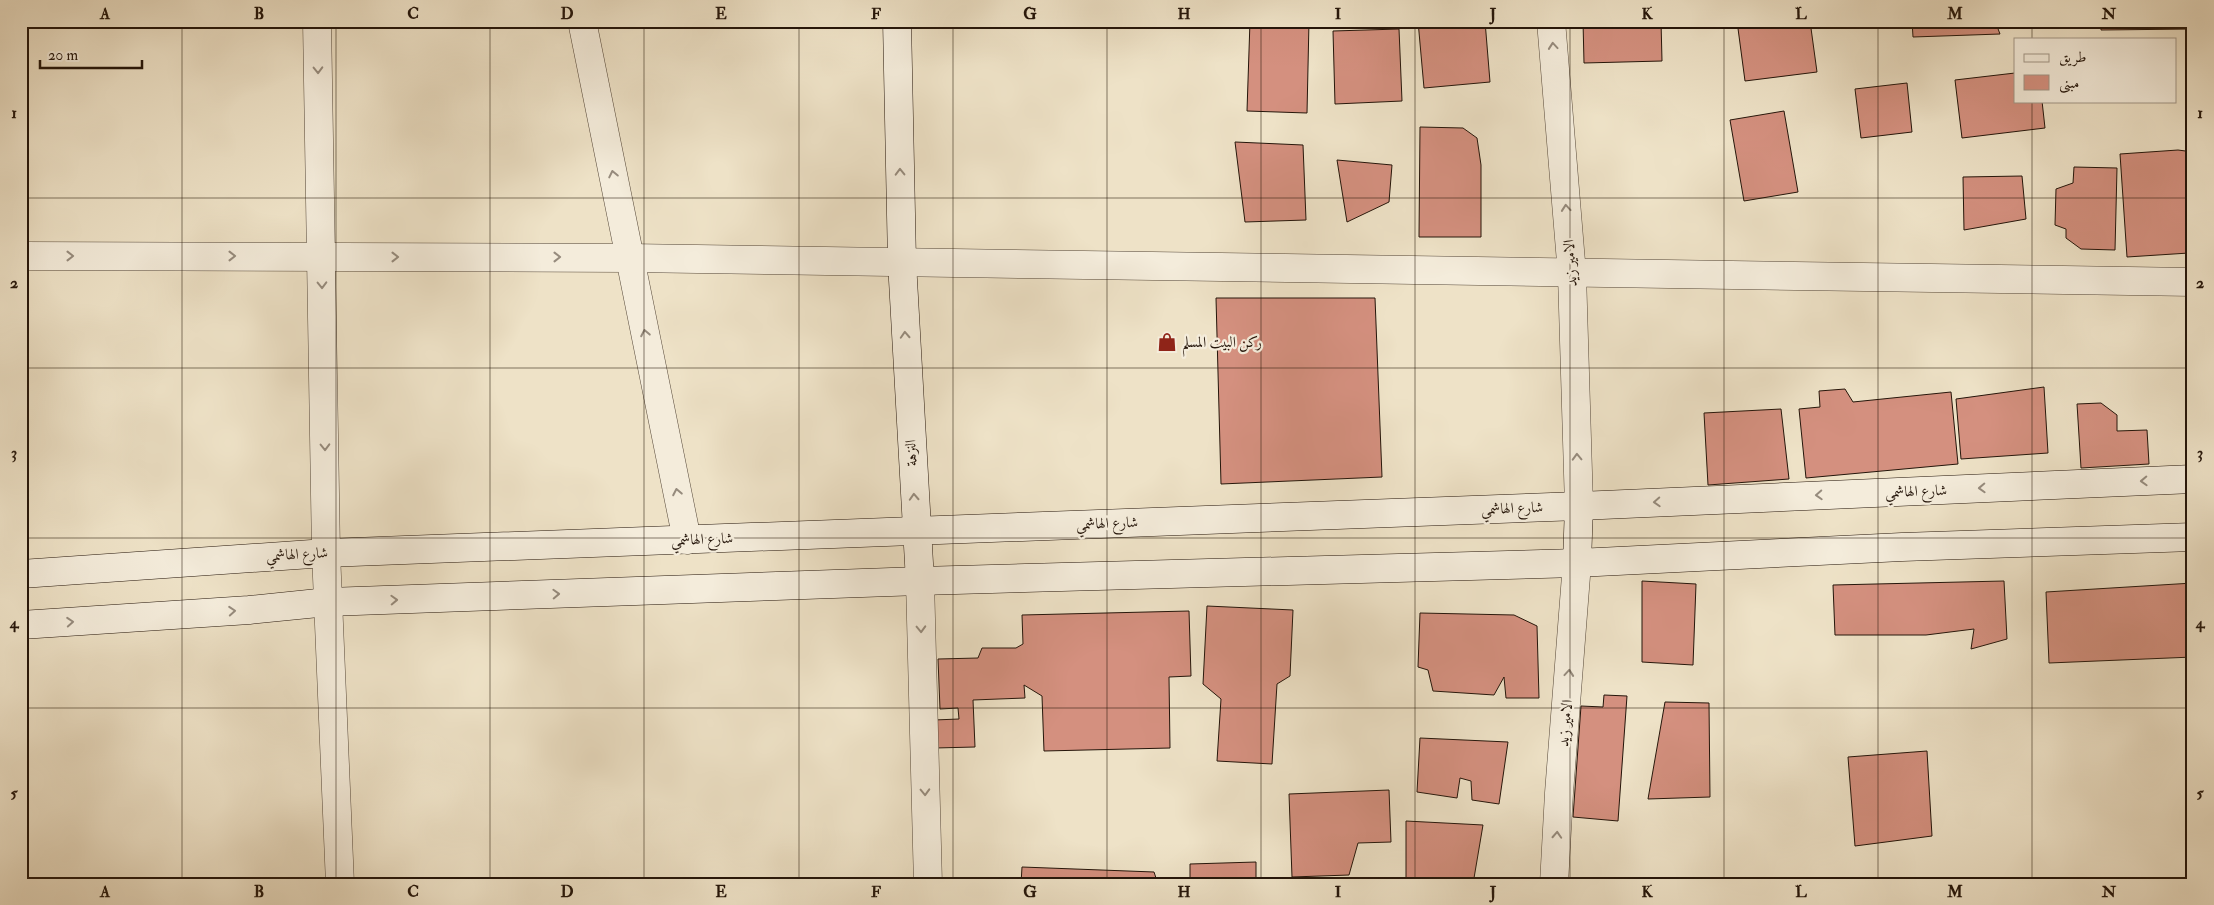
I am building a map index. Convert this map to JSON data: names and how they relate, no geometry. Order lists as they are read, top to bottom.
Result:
{
  "streets": {
    "main road": ["الامير زيد", "النزهة", "شارع الهاشمي"]
  },
  "crossings": [
    ["الامير زيد", "شارع الهاشمي"],
    ["النزهة", "شارع الهاشمي"]
  ],
  "one_way": ["الامير زيد"],
  "places": {
    "shop": ["ركن البيت المسلم"]
  },
  "legend": ["طريق", "مبنى"],
  "scale_bar": "20 m",
  "grid": {
    "columns": [
      "A",
      "B",
      "C",
      "D",
      "E",
      "F",
      "G",
      "H",
      "I",
      "J",
      "K",
      "L",
      "M",
      "N"
    ],
    "rows": [
      "1",
      "2",
      "3",
      "4",
      "5"
    ]
  }
}
